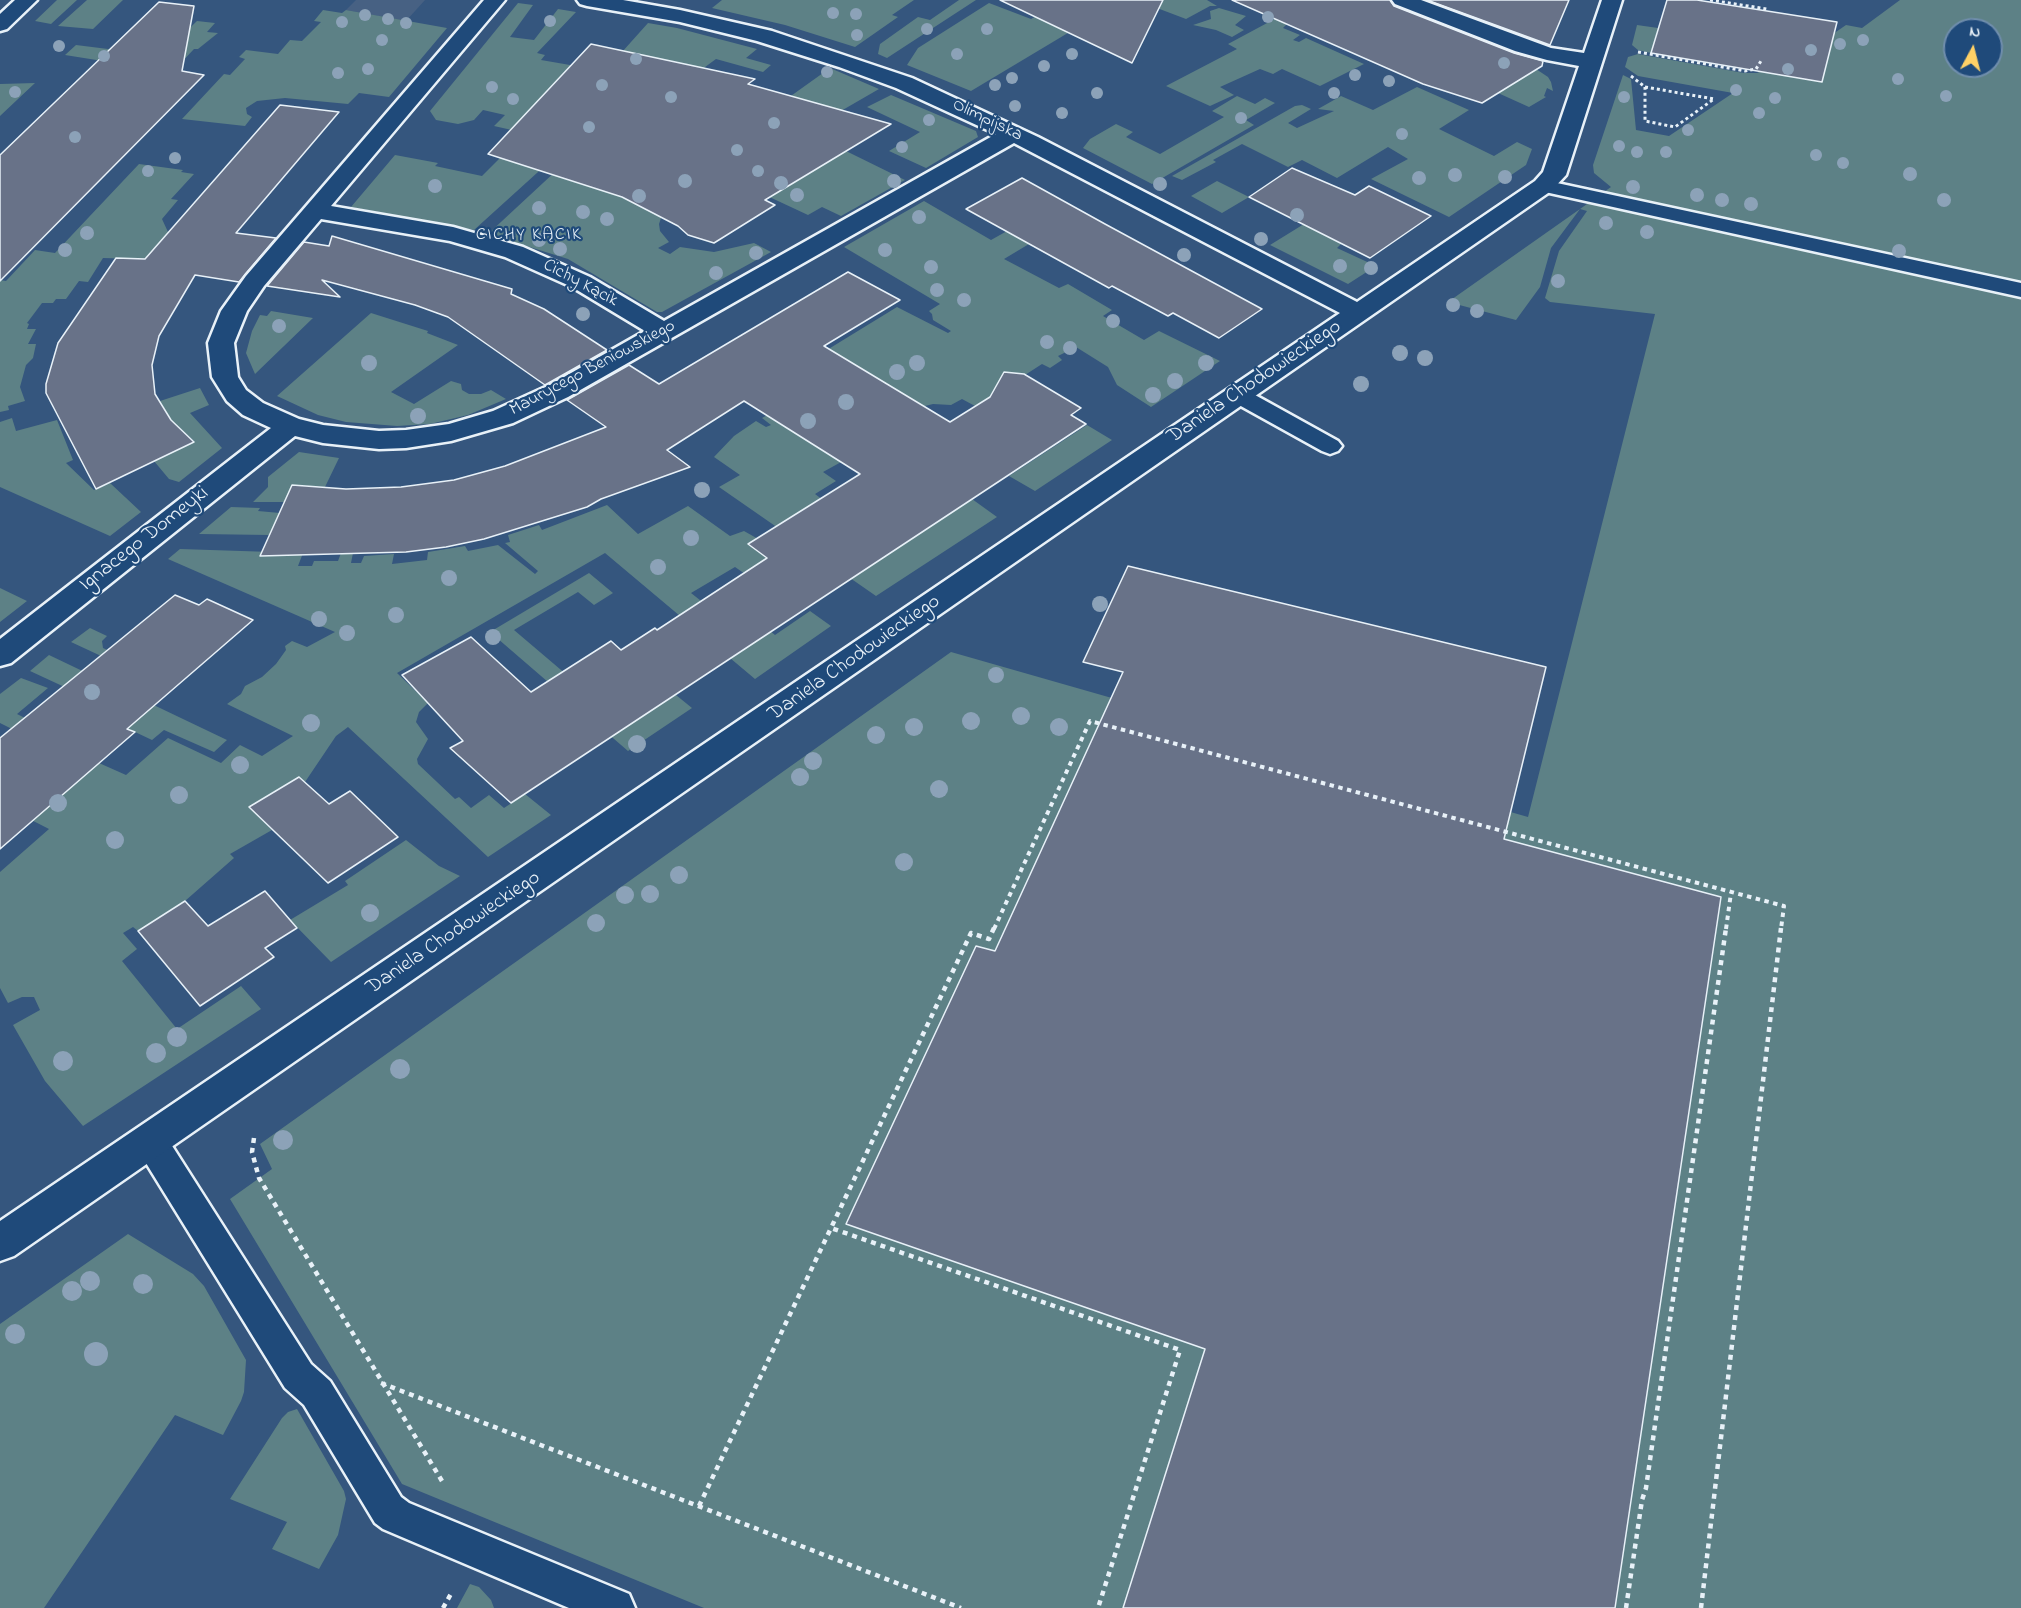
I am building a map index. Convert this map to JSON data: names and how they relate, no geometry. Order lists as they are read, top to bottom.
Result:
{
  "streets": {
    "street": [
      "Olimpijska",
      "Cichy Kącik",
      "Maurycego Beniowskiego",
      "Daniela Chodowieckiego",
      "Ignacego Domeyki"
    ]
  },
  "crossings": [
    ["Olimpijska", "Maurycego Beniowskiego"],
    ["Olimpijska", "Daniela Chodowieckiego"],
    ["Cichy Kącik", "Maurycego Beniowskiego"],
    ["Maurycego Beniowskiego", "Ignacego Domeyki"]
  ],
  "districts": ["CICHY KĄCIK"],
  "north": "top"
}
